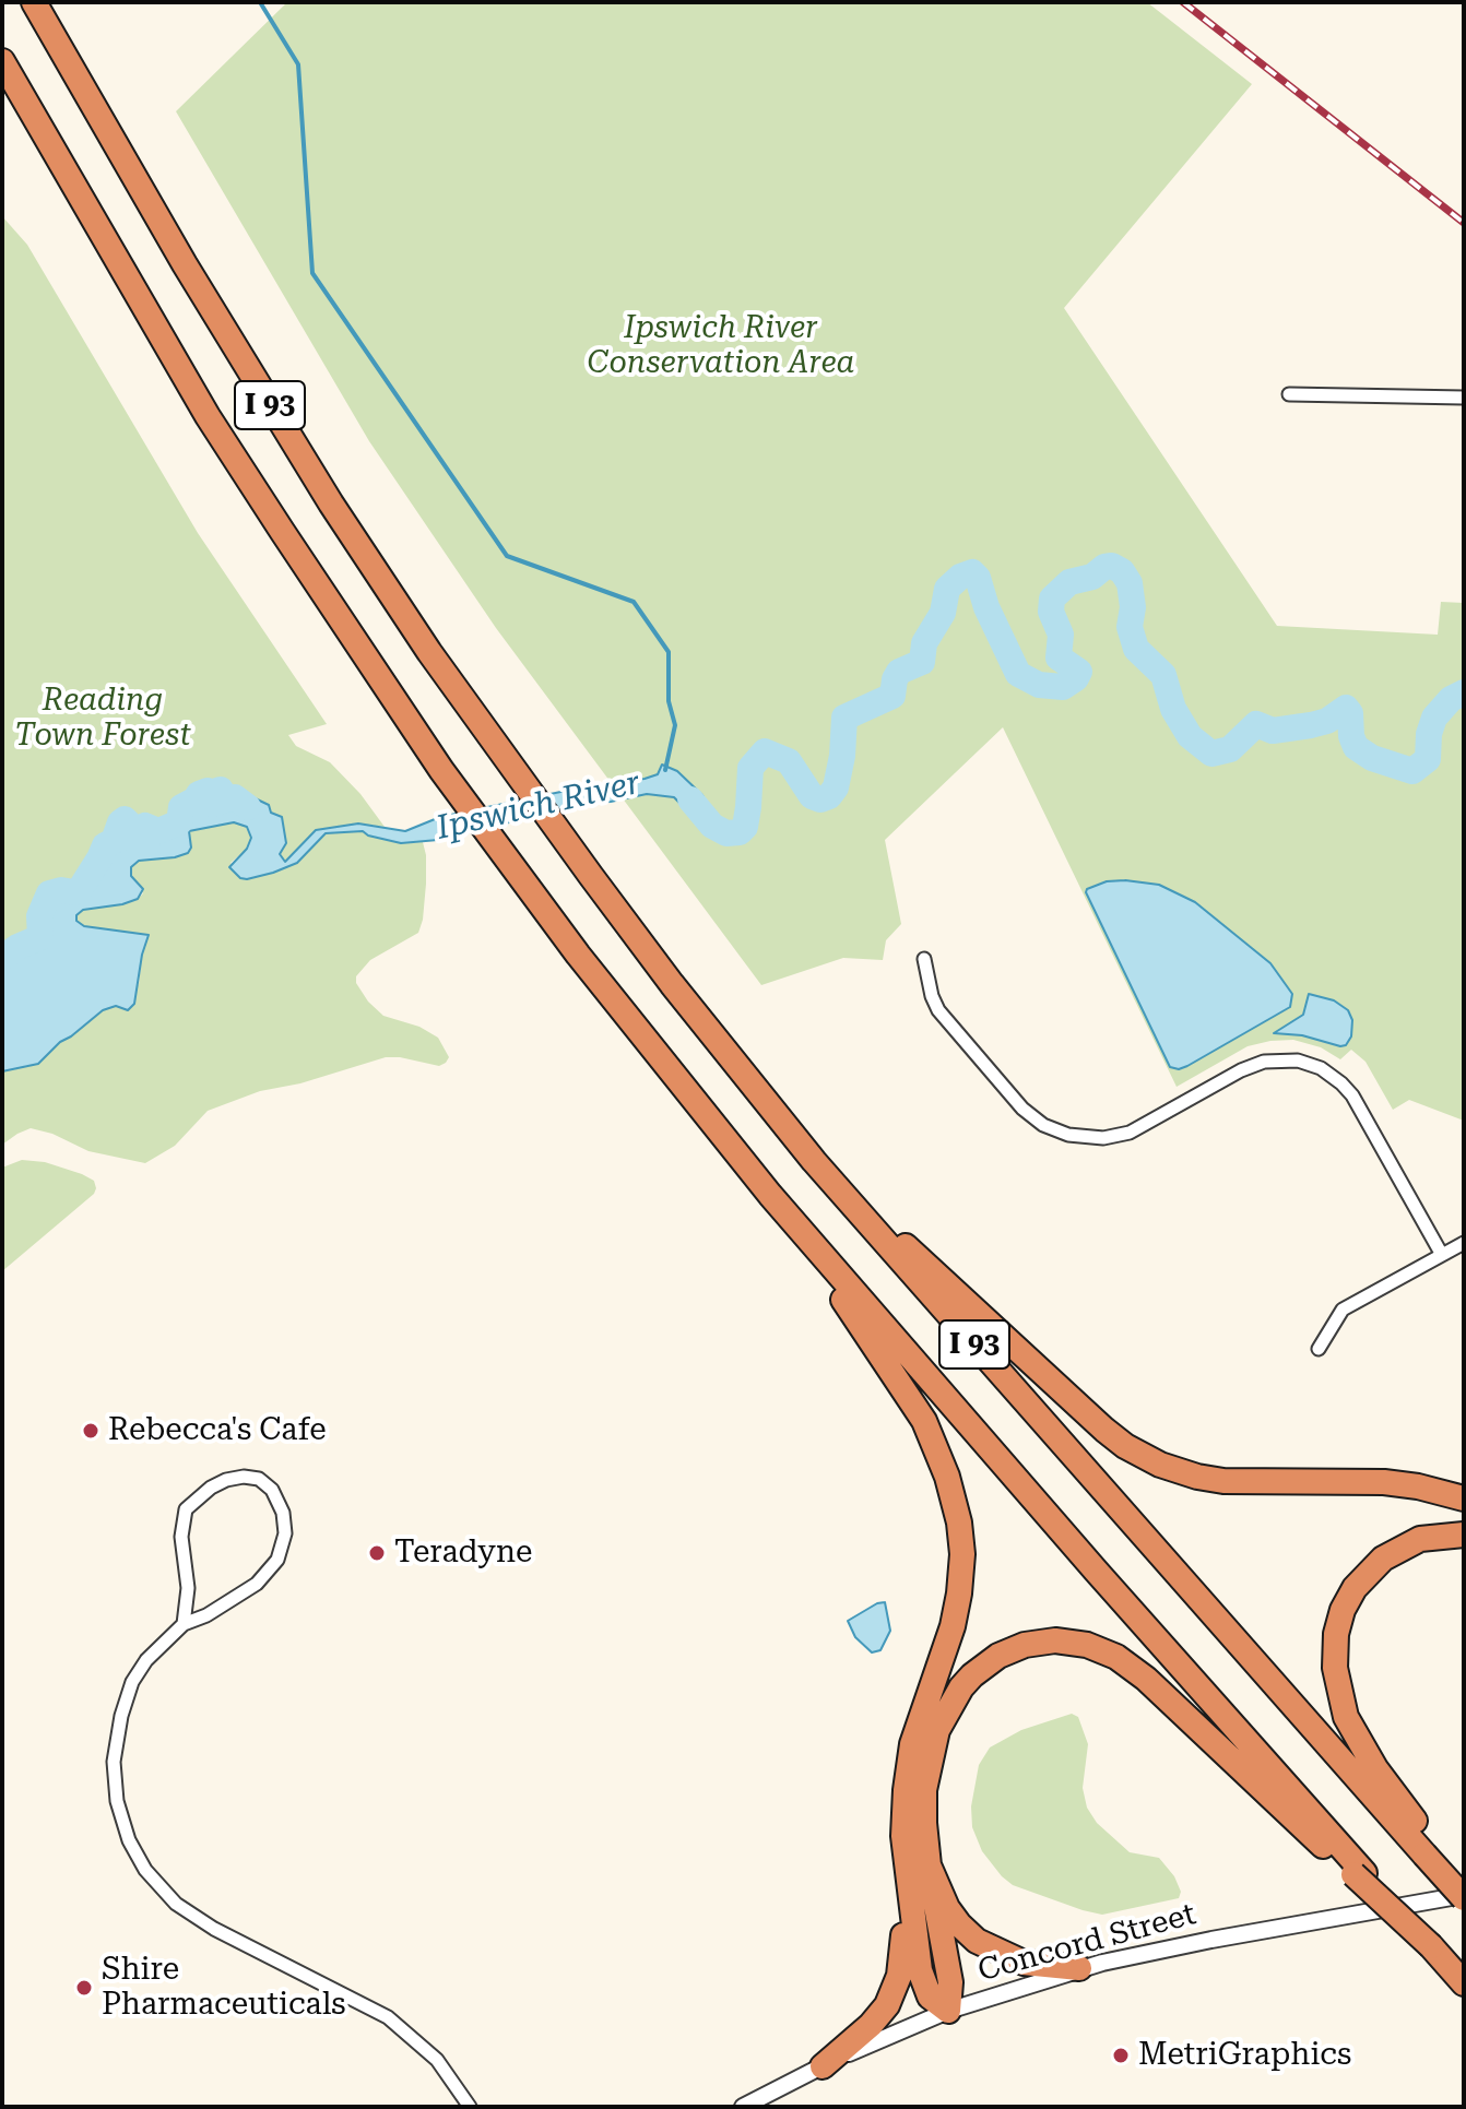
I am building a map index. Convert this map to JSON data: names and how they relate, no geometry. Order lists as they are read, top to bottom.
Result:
{
  "streets": {
    "highway": ["I 93"],
    "street": ["Concord Street"]
  },
  "crossings": [
    ["I 93", "Concord Street"]
  ],
  "water": ["Ipswich River"],
  "parks": ["Ipswich River Conservation Area", "Reading Town Forest"],
  "places": [
    "Rebecca's Cafe",
    "Teradyne",
    "Shire Pharmaceuticals",
    "MetriGraphics"
  ]
}
